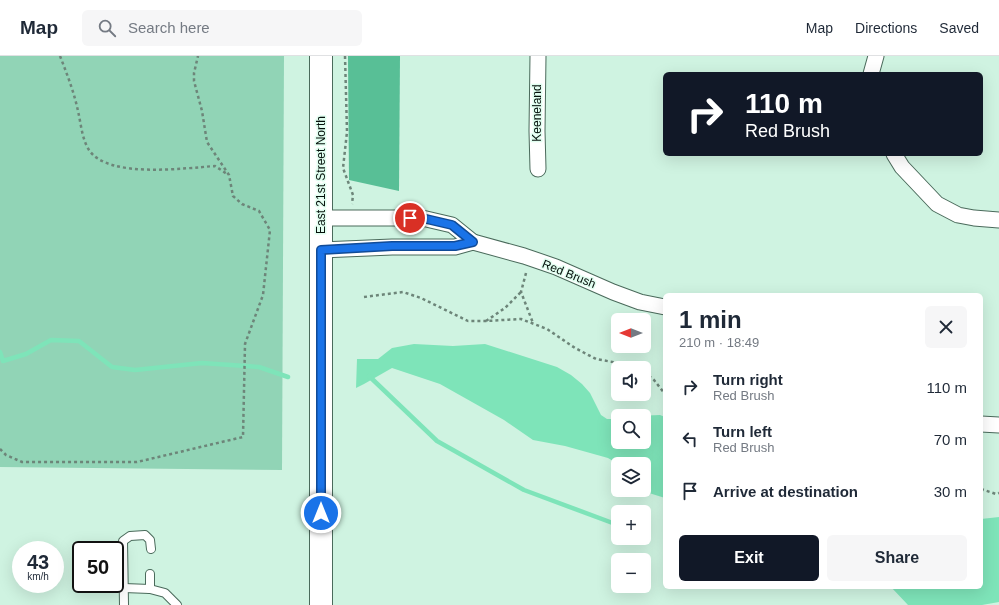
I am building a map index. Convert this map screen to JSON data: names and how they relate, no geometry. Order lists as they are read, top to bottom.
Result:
{
  "streets": {
    "main road": ["East 21st Street North"],
    "street": ["Keeneland", "Red Brush"]
  },
  "crossings": [
    ["East 21st Street North", "Red Brush"]
  ],
  "north": "left",
  "page": {
    "header": "Map",
    "search": "Search here",
    "nav": ["Map", "Directions", "Saved"],
    "turn": ["110 m", "Red Brush"],
    "heading": ["1 min", "210 m · 18:49"],
    "map_buttons": ["+", "−"],
    "list": [
      {
        "name": "Turn right",
        "note": "Red Brush",
        "value": "110 m"
      },
      {
        "name": "Turn left",
        "note": "Red Brush",
        "value": "70 m"
      },
      {
        "name": "Arrive at destination",
        "value": "30 m"
      }
    ],
    "buttons": ["Exit", "Share"],
    "speed": "43 km/h",
    "limit": "50"
  }
}
